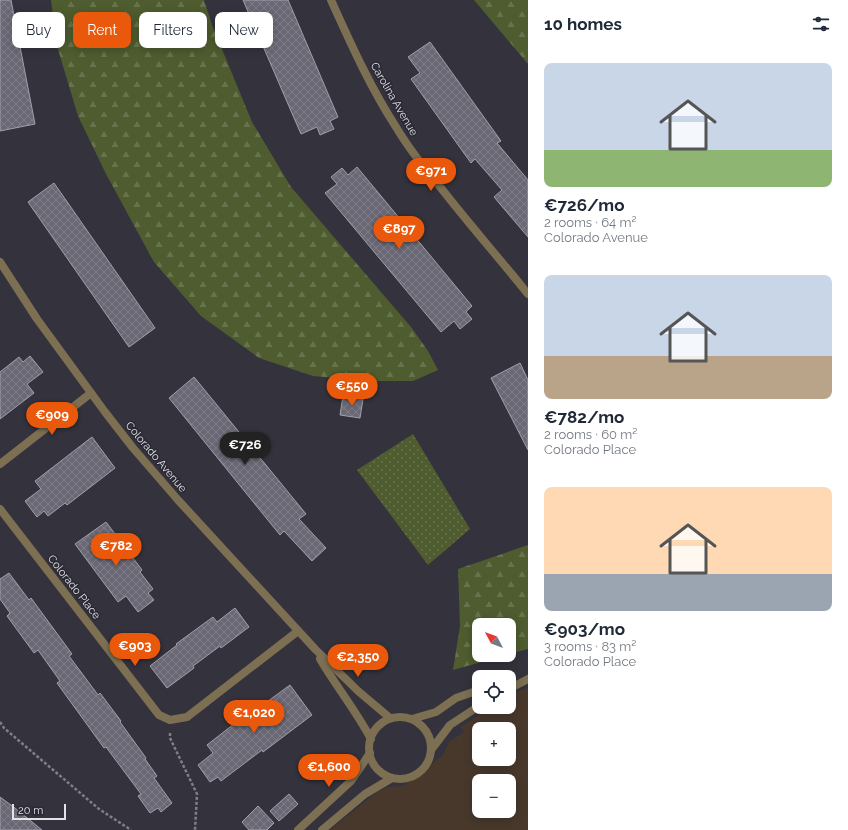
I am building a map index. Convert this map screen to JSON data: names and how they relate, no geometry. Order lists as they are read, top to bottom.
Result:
{
  "streets": {
    "street": ["Carolina Avenue", "Colorado Avenue", "Colorado Place"]
  },
  "scale_bar": "20 m",
  "north": "top left",
  "page": {
    "heading": "10 homes",
    "chip": [
      "Buy",
      "Rent",
      "Filters",
      "New"
    ],
    "list": [
      {
        "name": "€726/mo",
        "note": "2 rooms · 64 m² · Colorado Avenue"
      },
      {
        "name": "€782/mo",
        "note": "2 rooms · 60 m² · Colorado Place"
      },
      {
        "name": "€903/mo",
        "note": "3 rooms · 83 m² · Colorado Place"
      }
    ],
    "price": [
      "€971",
      "€897",
      "€550",
      "€909",
      "€726",
      "€782",
      "€903",
      "€2,350",
      "€1,020",
      "€1,600"
    ],
    "map_buttons": ["+", "−"],
    "scale": "20 m"
  }
}
